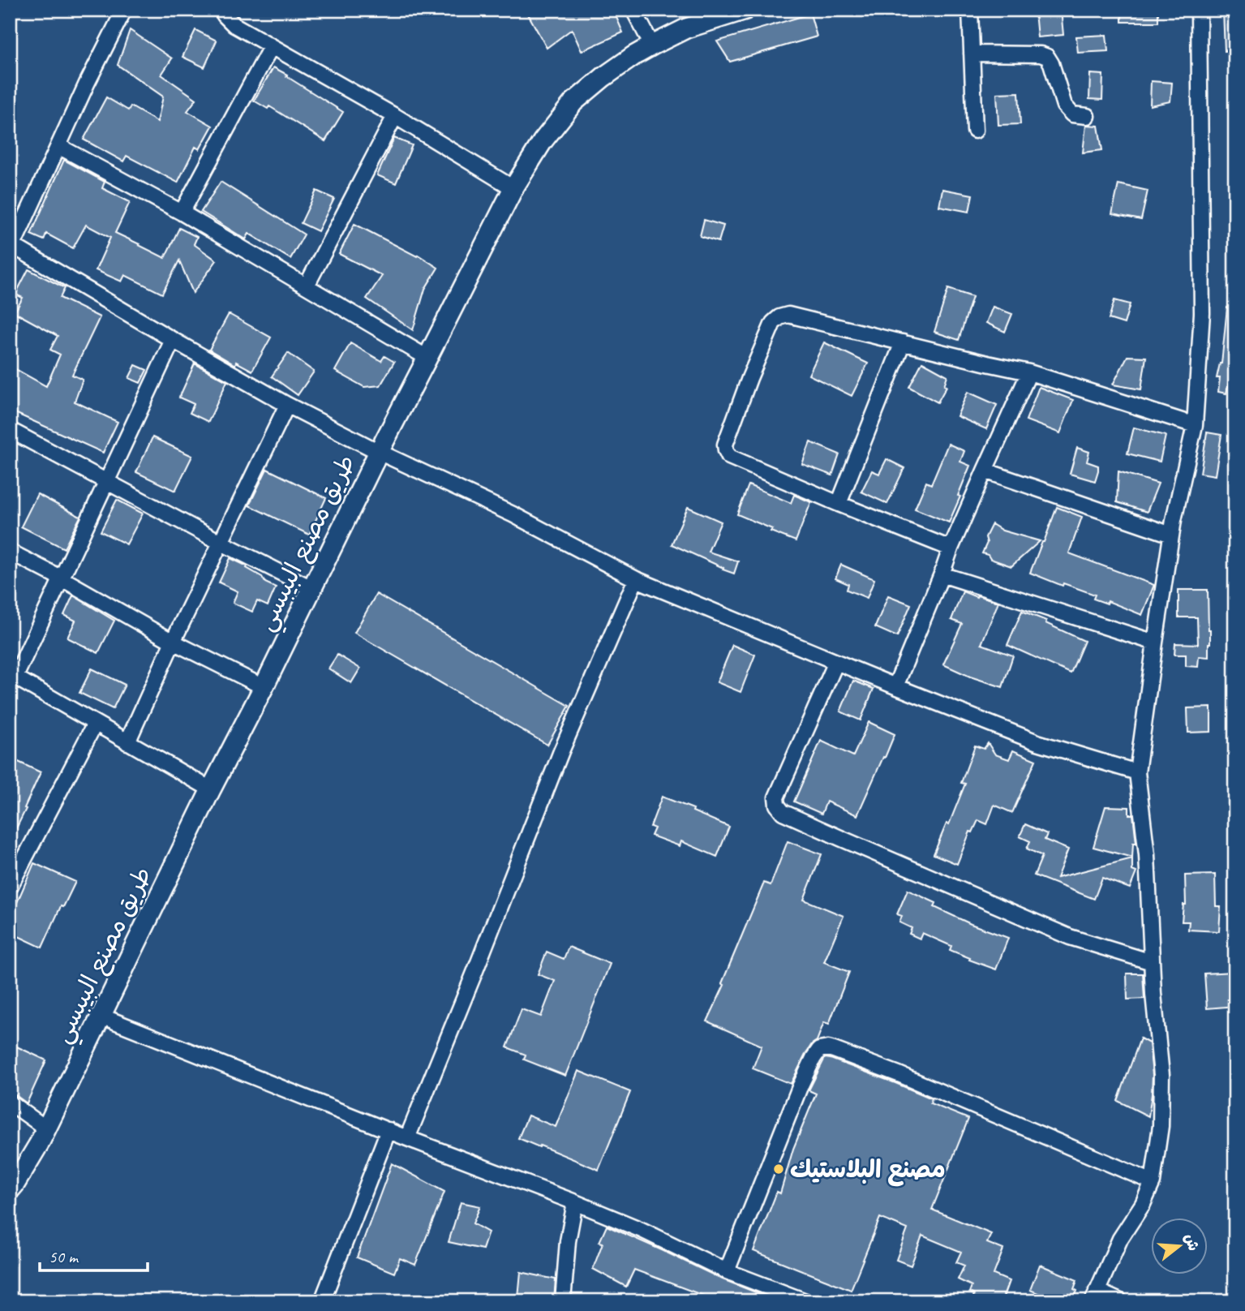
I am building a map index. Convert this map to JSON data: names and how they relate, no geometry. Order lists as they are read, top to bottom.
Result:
{
  "streets": {
    "main road": ["طريق مصنع البيبسي"]
  },
  "places": ["مصنع البلاستيك"],
  "scale_bar": "50 m",
  "north": "right"
}
